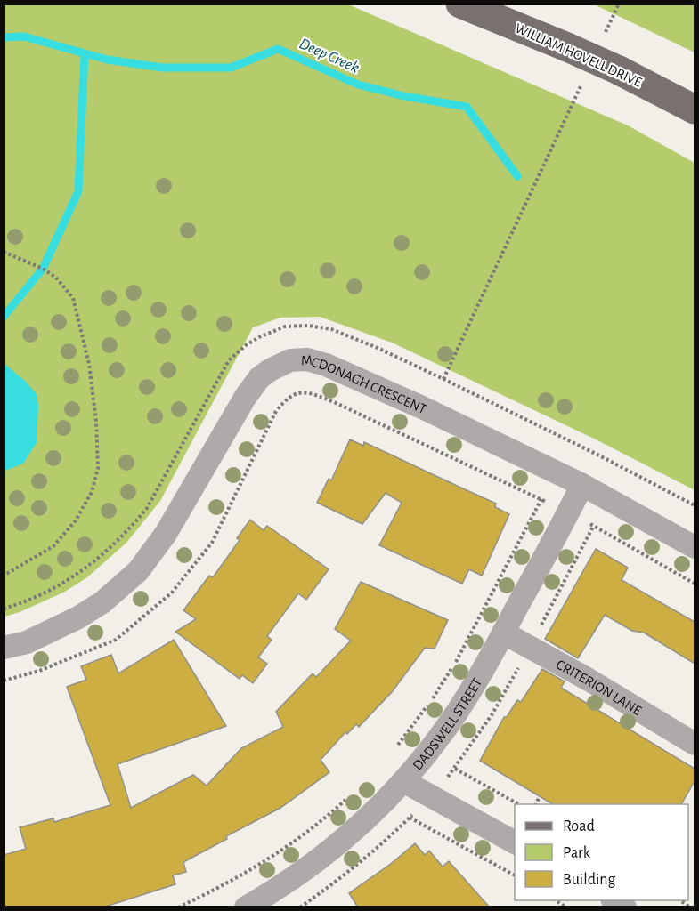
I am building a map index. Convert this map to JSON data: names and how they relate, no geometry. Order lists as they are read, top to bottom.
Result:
{
  "streets": {
    "main road": ["WILLIAM HOVELL DRIVE"],
    "street": ["MCDONAGH CRESCENT", "CRITERION LANE", "DADSWELL STREET"]
  },
  "crossings": [
    ["MCDONAGH CRESCENT", "DADSWELL STREET"],
    ["CRITERION LANE", "DADSWELL STREET"]
  ],
  "water": ["Deep Creek"],
  "legend": ["Road", "Park", "Building"]
}
